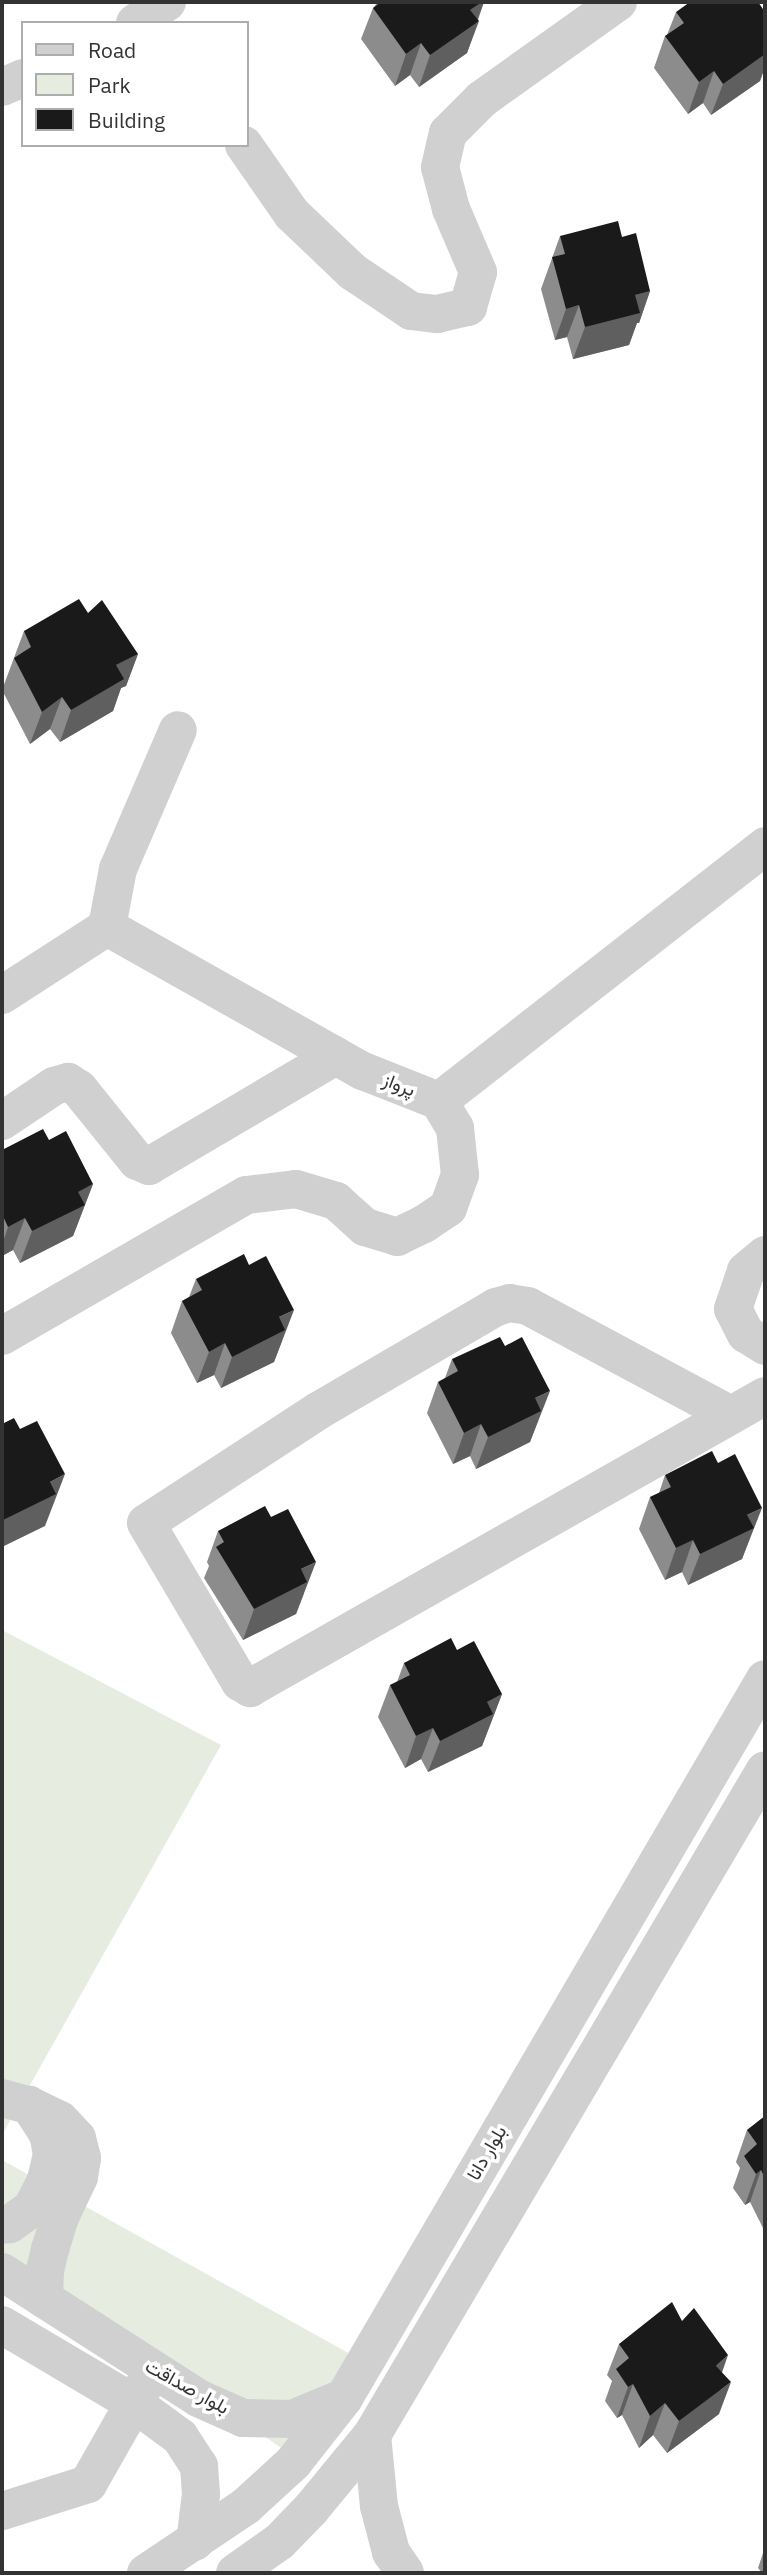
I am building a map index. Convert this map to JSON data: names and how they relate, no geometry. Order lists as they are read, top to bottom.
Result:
{
  "streets": {
    "street": ["پرواز", "بلوار دانا", "بلوار صداقت"]
  },
  "crossings": [
    ["بلوار دانا", "بلوار صداقت"]
  ],
  "legend": ["Road", "Park", "Building"]
}
